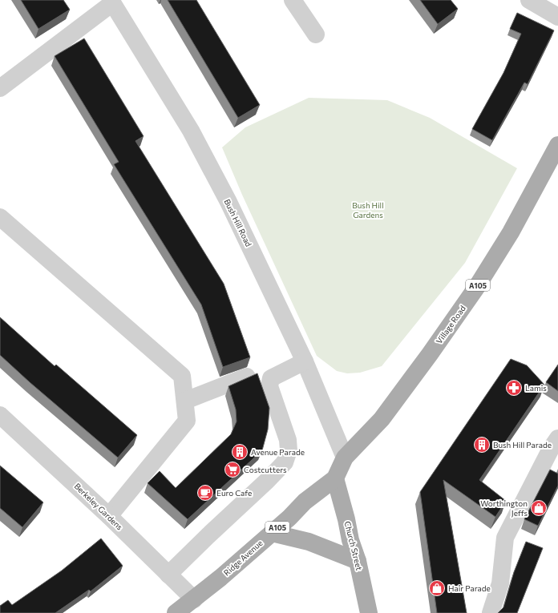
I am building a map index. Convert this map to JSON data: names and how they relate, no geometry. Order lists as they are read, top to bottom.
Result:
{
  "streets": {
    "main road": [
      "A105",
      "Village Road",
      "Church Street",
      "Ridge Avenue"
    ],
    "street": ["Bush Hill Road", "Berkeley Gardens"]
  },
  "crossings": [
    ["Bush Hill Road", "Village Road"],
    ["Bush Hill Road", "Ridge Avenue"],
    ["Village Road", "Ridge Avenue"],
    ["Berkeley Gardens", "Ridge Avenue"],
    ["Church Street", "Ridge Avenue"]
  ],
  "parks": ["Bush Hill Gardens"],
  "places": {
    "pharmacy": ["Lamis"],
    "building": ["Bush Hill Parade", "Avenue Parade"],
    "supermarket": ["Costcutters"],
    "cafe": ["Euro Cafe"],
    "shop": ["Worthington Jeffs", "Hair Parade"]
  }
}
